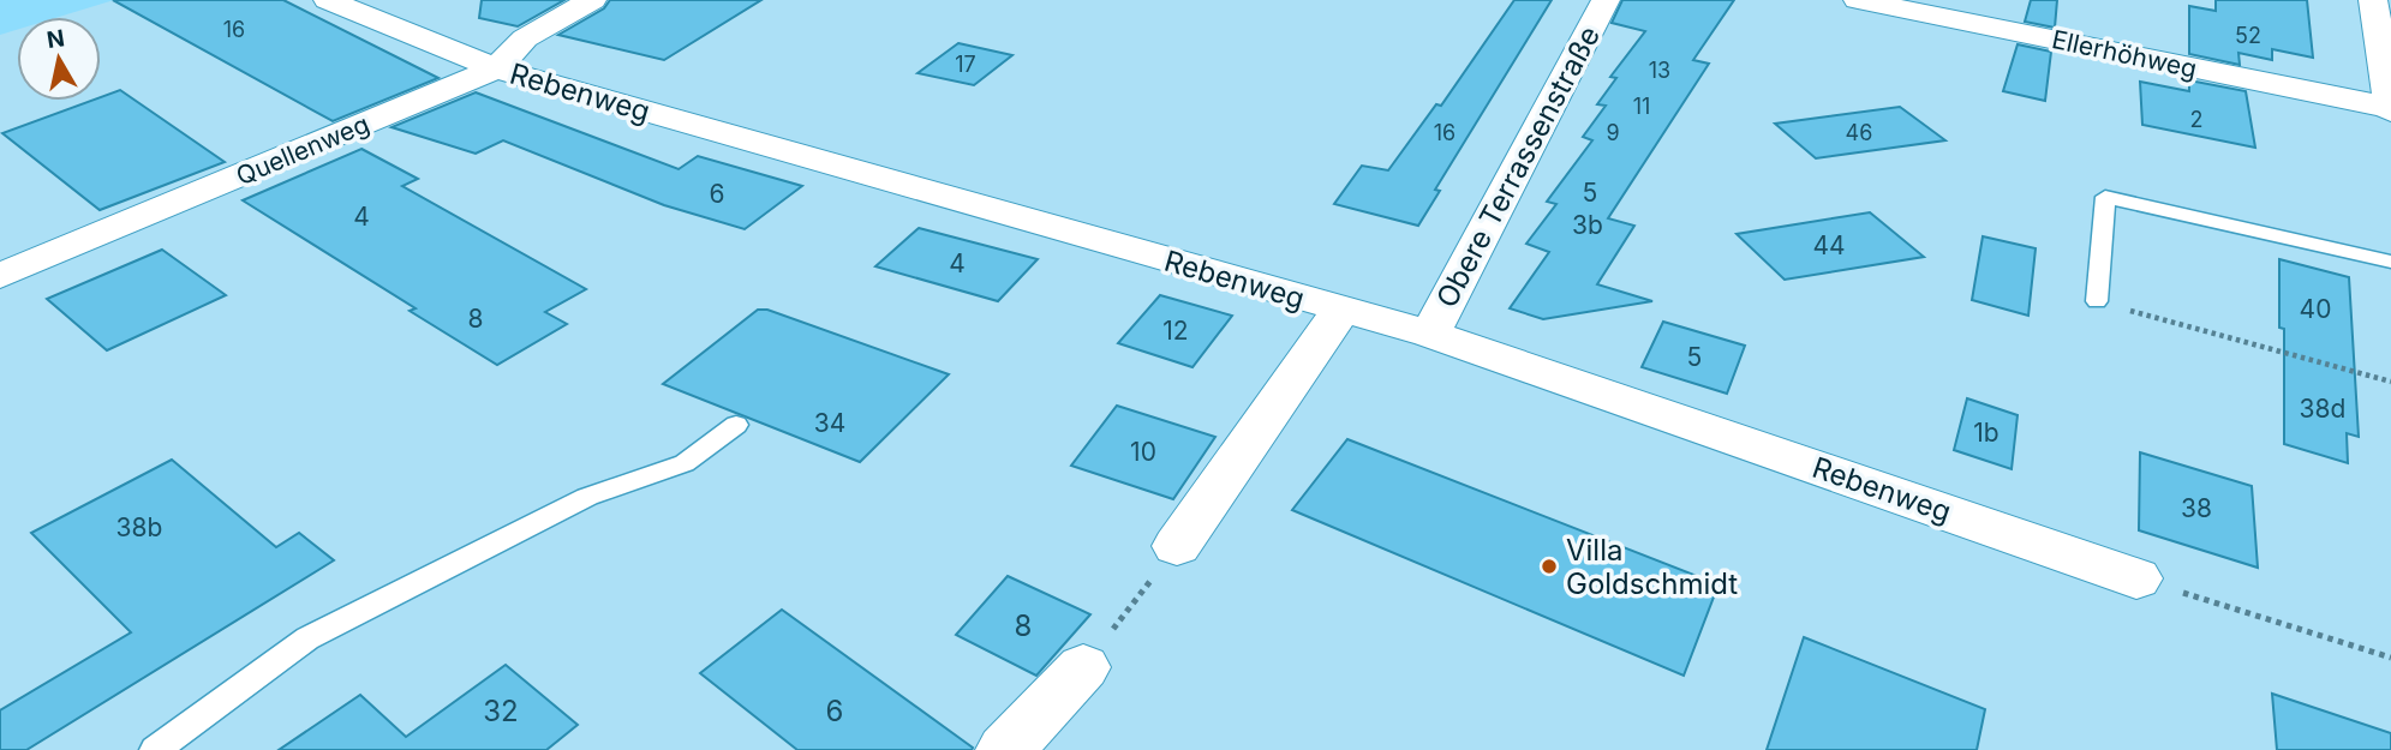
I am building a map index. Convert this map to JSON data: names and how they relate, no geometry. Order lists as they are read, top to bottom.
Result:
{
  "streets": {
    "street": [
      "Ellerhöhweg",
      "Rebenweg",
      "Quellenweg",
      "Obere Terrassenstraße"
    ]
  },
  "crossings": [
    ["Rebenweg", "Quellenweg"],
    ["Rebenweg", "Obere Terrassenstraße"]
  ],
  "places": ["Villa Goldschmidt"],
  "house_numbers": [
    "16",
    "52",
    "17",
    "13",
    "11",
    "2",
    "16",
    "9",
    "46",
    "5",
    "6",
    "4",
    "3b",
    "44",
    "4",
    "40",
    "8",
    "12",
    "5",
    "38d",
    "34",
    "1b",
    "10",
    "38",
    "38b",
    "8",
    "32",
    "6"
  ],
  "north": "top"
}
